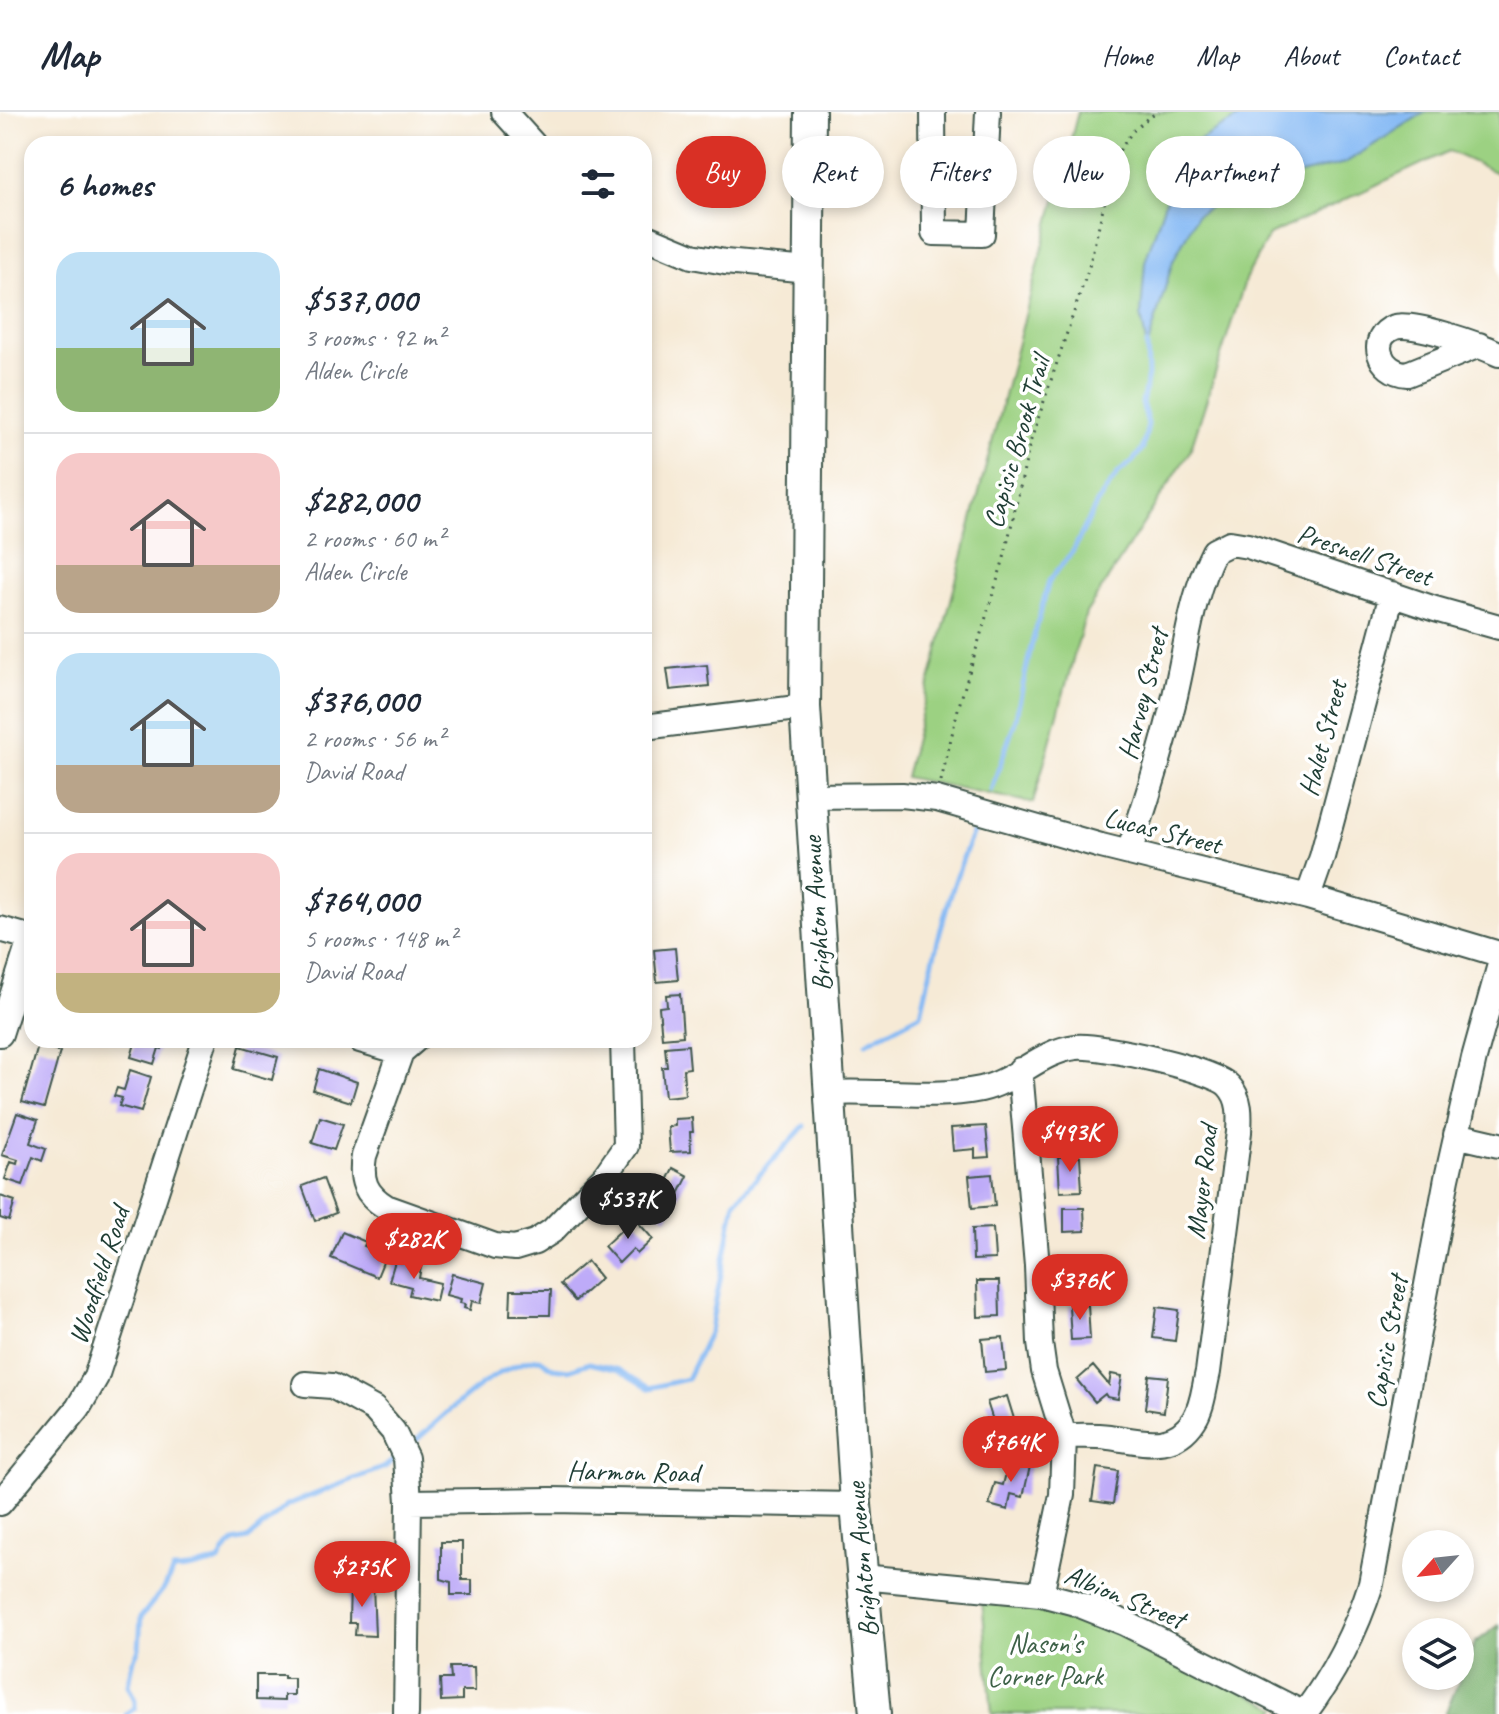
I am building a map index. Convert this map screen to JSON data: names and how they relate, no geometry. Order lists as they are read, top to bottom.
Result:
{
  "streets": {
    "main road": ["Brighton Avenue"],
    "street": [
      "Presnell Street",
      "Harvey Street",
      "Halet Street",
      "Lucas Street",
      "Mayer Road",
      "Woodfield Road",
      "Capisic Street",
      "Harmon Road",
      "Albion Street"
    ],
    "path": ["Capisic Brook Trail"]
  },
  "crossings": [
    ["Capisic Brook Trail", "Lucas Street"],
    ["Presnell Street", "Harvey Street"],
    ["Presnell Street", "Halet Street"],
    ["Harvey Street", "Lucas Street"],
    ["Halet Street", "Lucas Street"],
    ["Lucas Street", "Brighton Avenue"],
    ["Brighton Avenue", "Mayer Road"],
    ["Brighton Avenue", "Harmon Road"],
    ["Brighton Avenue", "Albion Street"],
    ["Capisic Street", "Albion Street"]
  ],
  "parks": ["Nason's Corner Park"],
  "north": "bottom left",
  "page": {
    "header": "Map",
    "nav": [
      "Home",
      "Map",
      "About",
      "Contact"
    ],
    "chip": [
      "Buy",
      "Rent",
      "Filters",
      "New",
      "Apartment"
    ],
    "heading": "6 homes",
    "list": [
      {
        "name": "$537,000",
        "note": "3 rooms · 92 m² · Alden Circle"
      },
      {
        "name": "$282,000",
        "note": "2 rooms · 60 m² · Alden Circle"
      },
      {
        "name": "$376,000",
        "note": "2 rooms · 56 m² · David Road"
      },
      {
        "name": "$764,000",
        "note": "5 rooms · 148 m² · David Road"
      }
    ],
    "price": [
      "$493K",
      "$537K",
      "$282K",
      "$376K",
      "$764K",
      "$275K"
    ]
  }
}
